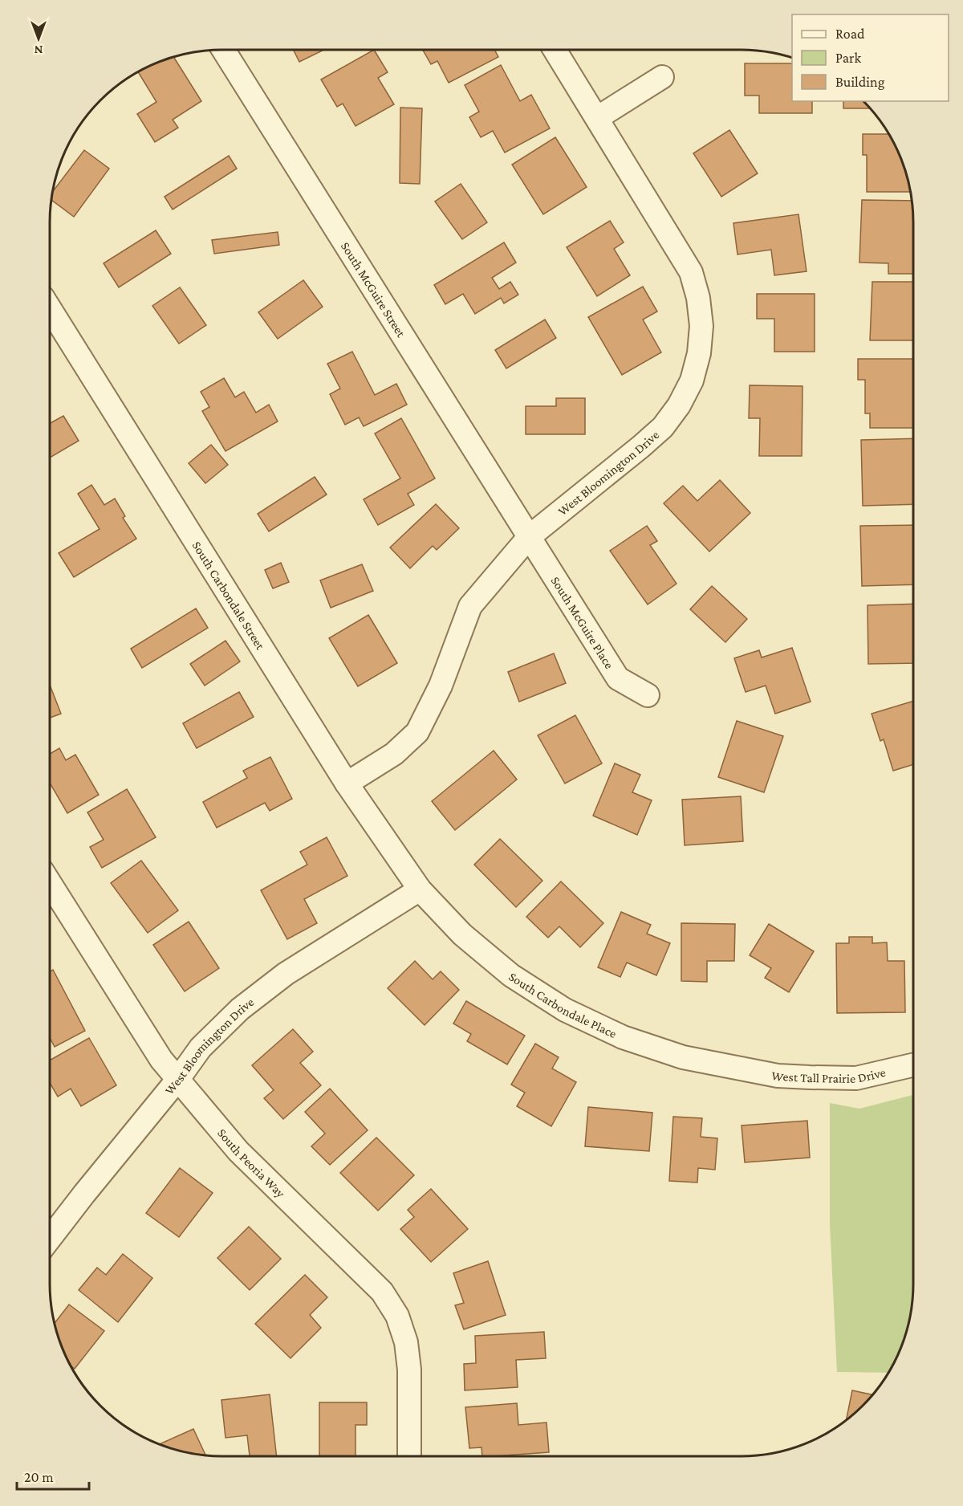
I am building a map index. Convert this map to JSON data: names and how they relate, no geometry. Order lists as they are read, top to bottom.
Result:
{
  "streets": {
    "street": [
      "South McGuire Street",
      "West Bloomington Drive",
      "South Carbondale Street",
      "South McGuire Place",
      "South Carbondale Place",
      "West Tall Prairie Drive",
      "South Peoria Way"
    ]
  },
  "crossings": [
    ["South McGuire Street", "West Bloomington Drive"],
    ["South McGuire Street", "South McGuire Place"],
    ["West Bloomington Drive", "South Carbondale Street"],
    ["West Bloomington Drive", "South McGuire Place"],
    ["West Bloomington Drive", "South Carbondale Place"],
    ["West Bloomington Drive", "South Peoria Way"],
    ["South Carbondale Street", "South Carbondale Place"],
    ["South Carbondale Place", "West Tall Prairie Drive"]
  ],
  "legend": ["Road", "Park", "Building"],
  "scale_bar": "20 m",
  "north": "bottom"
}
